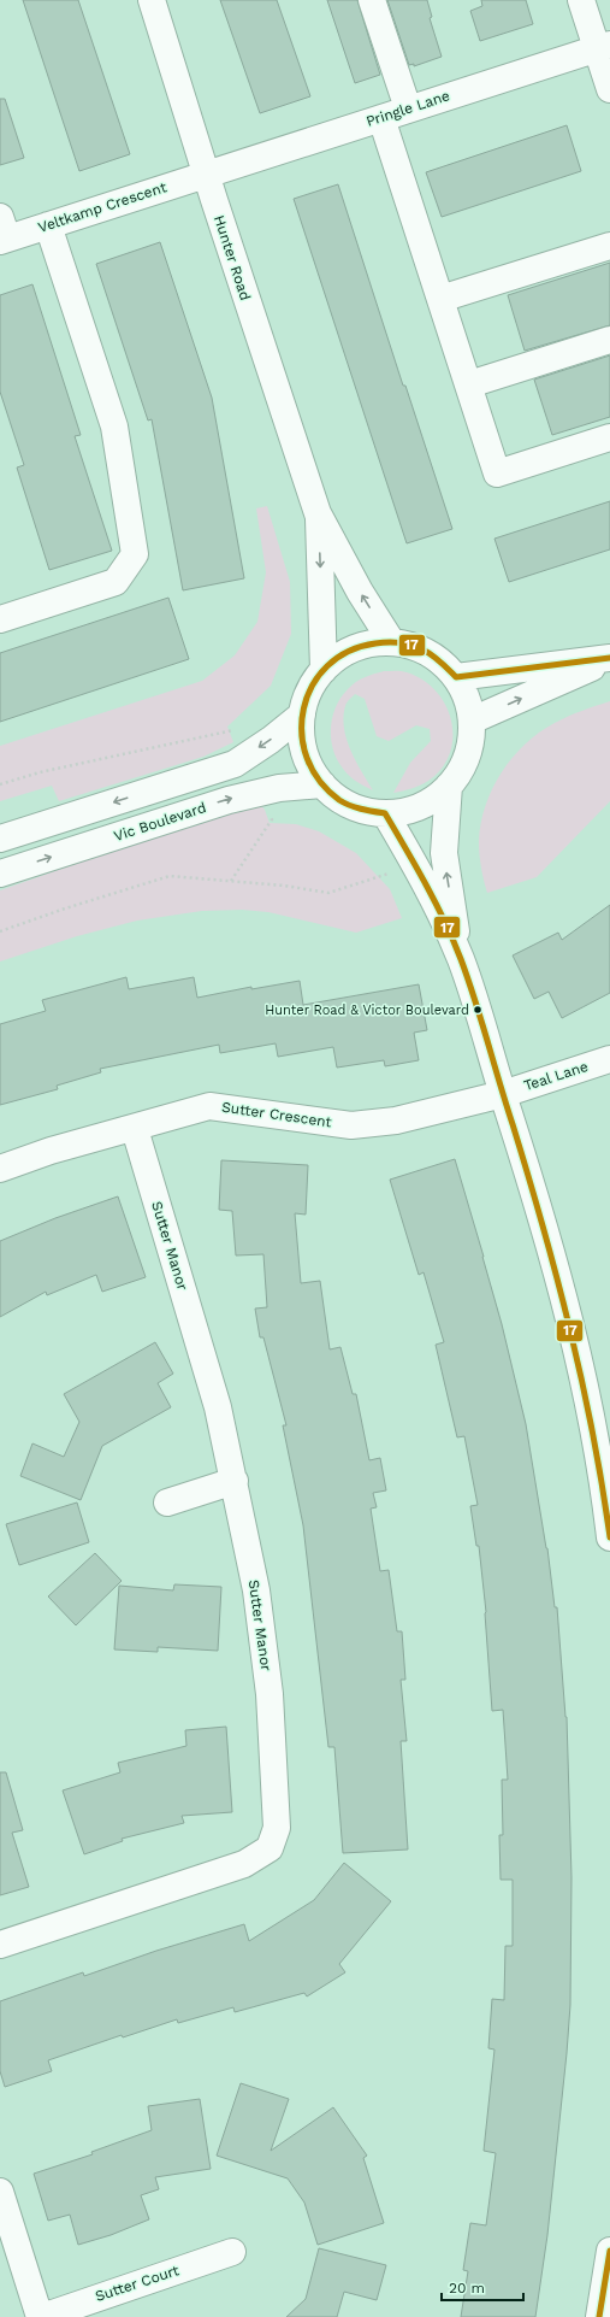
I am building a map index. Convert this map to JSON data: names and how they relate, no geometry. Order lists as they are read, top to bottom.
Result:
{
  "streets": {
    "street": [
      "Pringle Lane",
      "Veltkamp Crescent",
      "Hunter Road",
      "Vic Boulevard",
      "Teal Lane",
      "Sutter Crescent",
      "Sutter Manor",
      "Sutter Court"
    ]
  },
  "crossings": [
    ["Pringle Lane", "Veltkamp Crescent"],
    ["Pringle Lane", "Hunter Road"],
    ["Veltkamp Crescent", "Hunter Road"],
    ["Hunter Road", "Vic Boulevard"],
    ["Teal Lane", "Sutter Crescent"],
    ["Sutter Crescent", "Sutter Manor"]
  ],
  "places": ["Hunter Road & Victor Boulevard"],
  "lines": ["transit line 17"],
  "scale_bar": "20 m"
}
